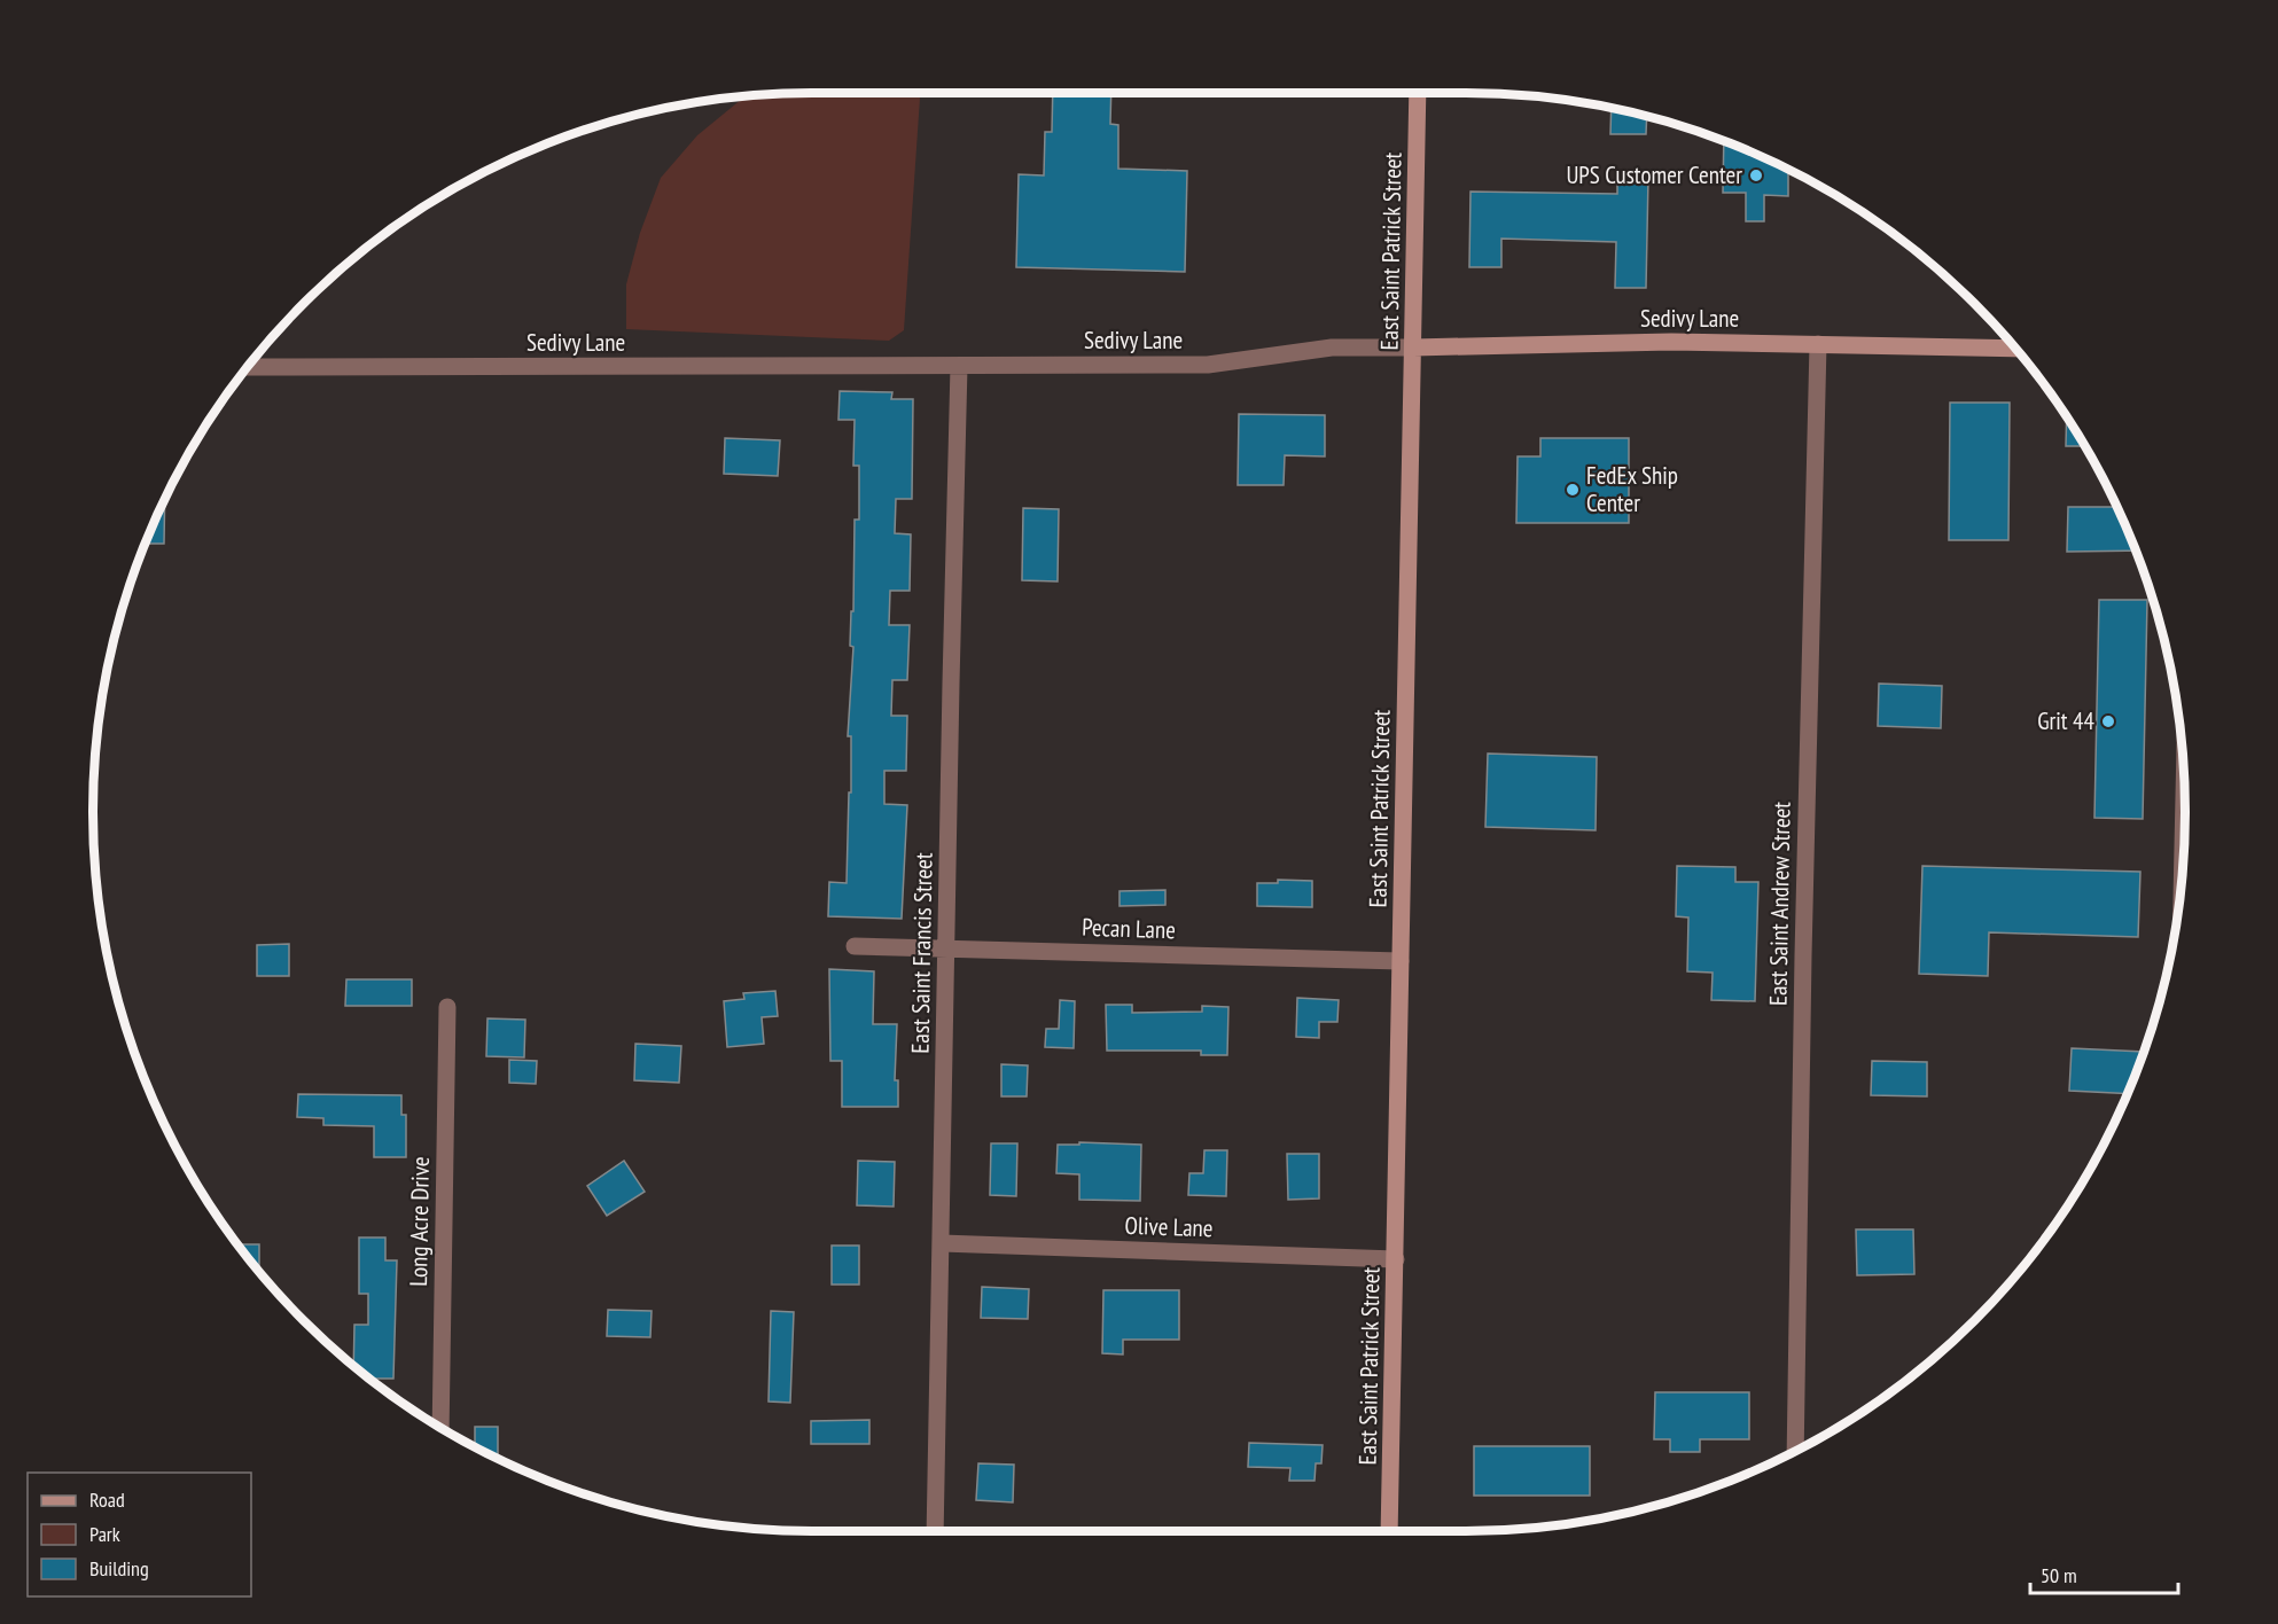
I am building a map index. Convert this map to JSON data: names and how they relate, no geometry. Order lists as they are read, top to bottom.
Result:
{
  "streets": {
    "main road": ["East Saint Patrick Street", "Sedivy Lane"],
    "street": [
      "East Saint Andrew Street",
      "Pecan Lane",
      "East Saint Francis Street",
      "Long Acre Drive",
      "Olive Lane"
    ]
  },
  "crossings": [
    ["East Saint Patrick Street", "Sedivy Lane"],
    ["East Saint Patrick Street", "Pecan Lane"],
    ["East Saint Patrick Street", "Olive Lane"],
    ["Sedivy Lane", "East Saint Andrew Street"],
    ["Sedivy Lane", "East Saint Francis Street"],
    ["Pecan Lane", "East Saint Francis Street"],
    ["East Saint Francis Street", "Olive Lane"]
  ],
  "places": ["UPS Customer Center", "FedEx Ship Center", "Grit 44"],
  "legend": ["Road", "Park", "Building"],
  "scale_bar": "50 m"
}
